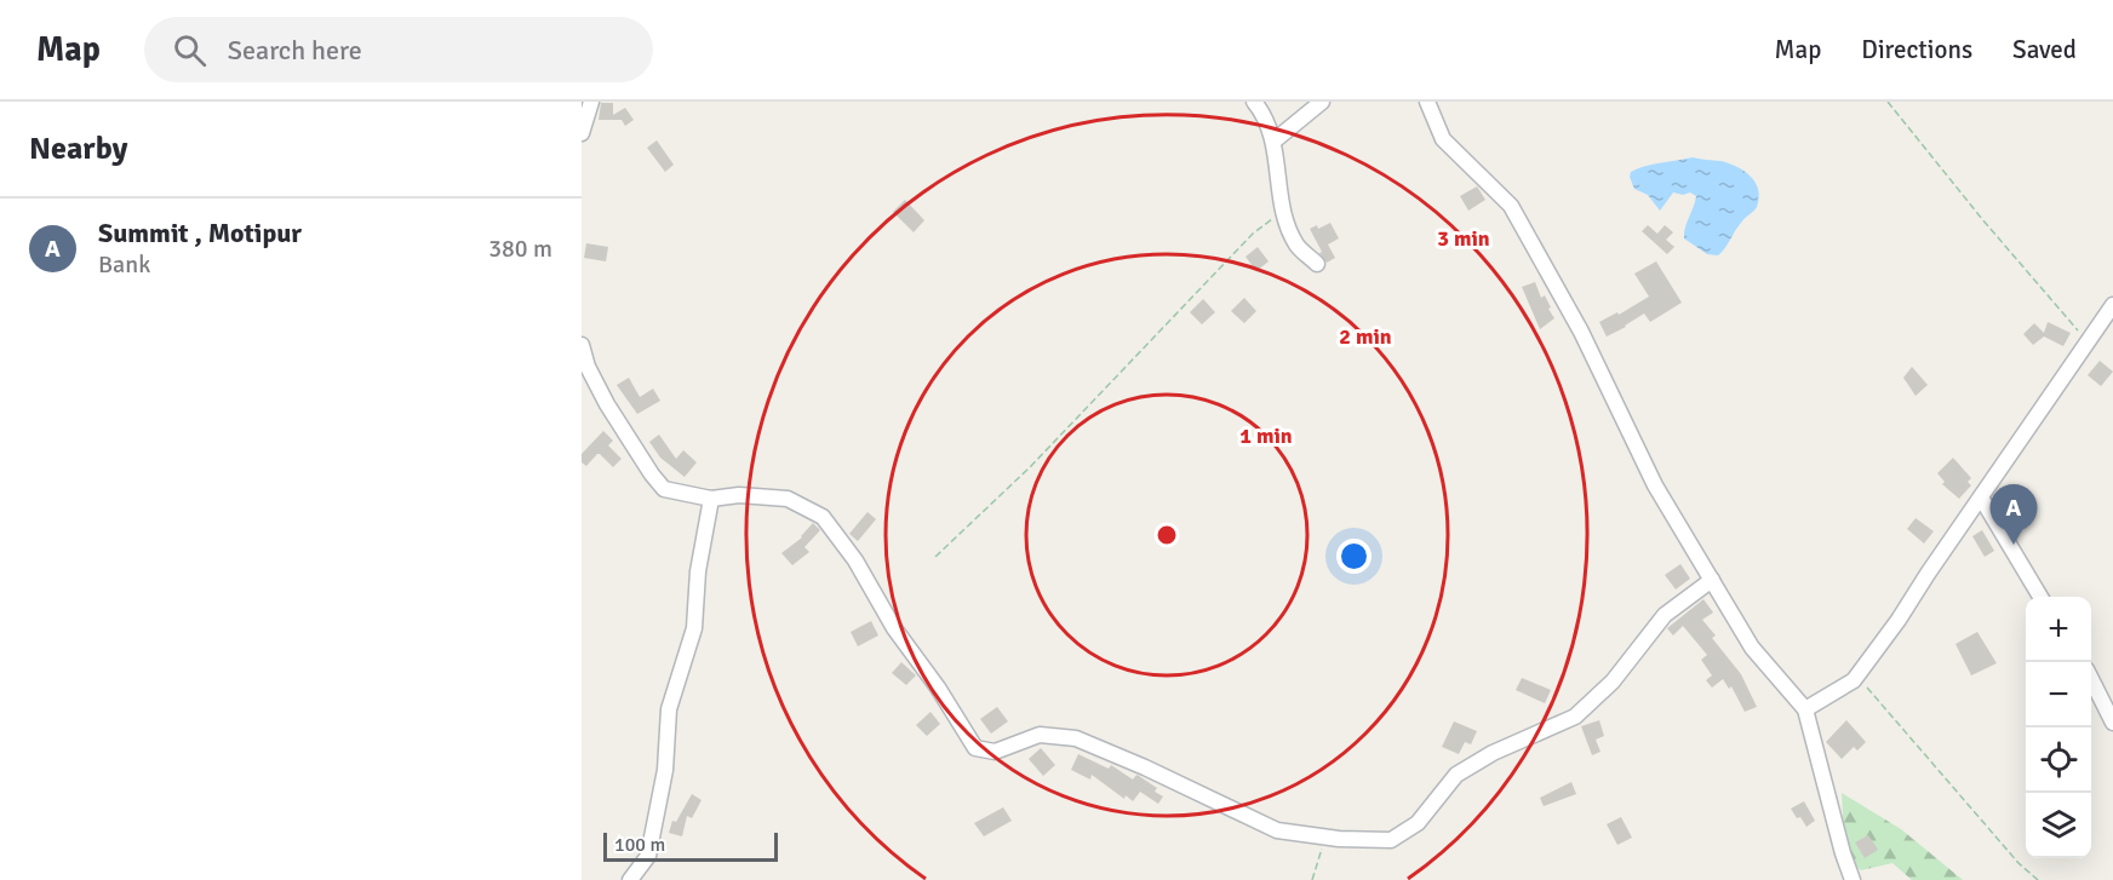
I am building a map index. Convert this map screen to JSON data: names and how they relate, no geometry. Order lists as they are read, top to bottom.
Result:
{
  "scale_bar": "100 m",
  "page": {
    "header": "Map",
    "search": "Search here",
    "nav": ["Map", "Directions", "Saved"],
    "heading": "Nearby",
    "list": [
      {
        "mark": "A",
        "name": "Summit , Motipur",
        "note": "Bank",
        "value": "380 m"
      }
    ],
    "pins": "A",
    "map_buttons": ["+", "−"],
    "scale": "100 m"
  },
  "rings": ["3 min", "2 min", "1 min"]
}
